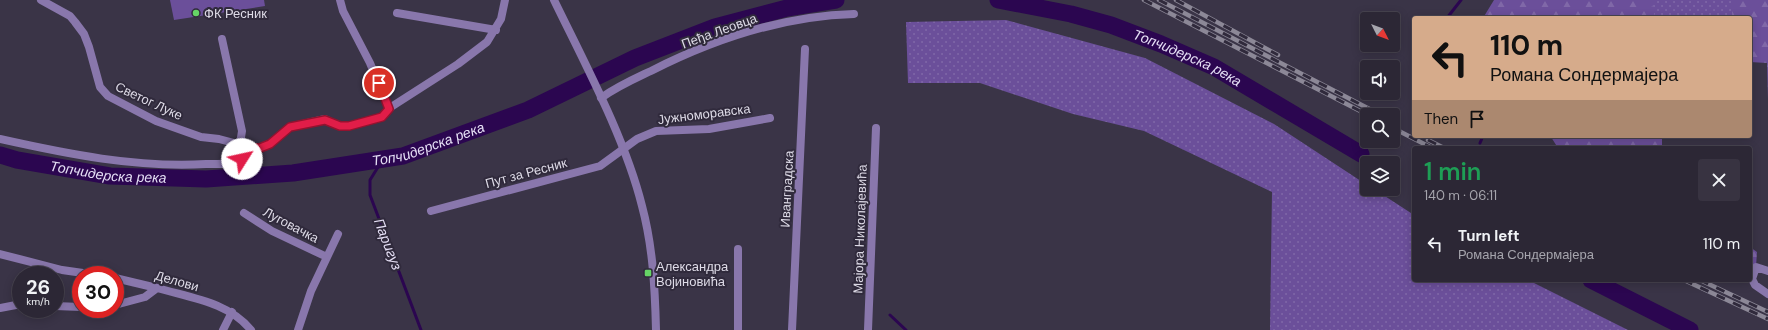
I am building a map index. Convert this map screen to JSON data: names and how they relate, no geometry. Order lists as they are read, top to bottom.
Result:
{
  "streets": {
    "street": [
      "Пеђа Леовца",
      "Светог Луке",
      "Јужноморавска",
      "Пут за Ресник",
      "Иванградска",
      "Луговачка",
      "Мајора Николајевића",
      "Делови"
    ]
  },
  "crossings": [
    ["Јужноморавска", "Пут за Ресник"]
  ],
  "water": ["Топчидерска река", "Паригуз"],
  "places": {
    "other": ["ФК Ресник"],
    "transit": ["Александра Војиновића"]
  },
  "north": "bottom right",
  "page": {
    "turn": ["110 m", "Романа Сондермајера"],
    "then": "Then",
    "heading": ["1 min", "140 m · 06:11"],
    "list": [
      {
        "name": "Turn left",
        "note": "Романа Сондермајера",
        "value": "110 m"
      }
    ],
    "speed": "26 km/h",
    "limit": "30"
  }
}
